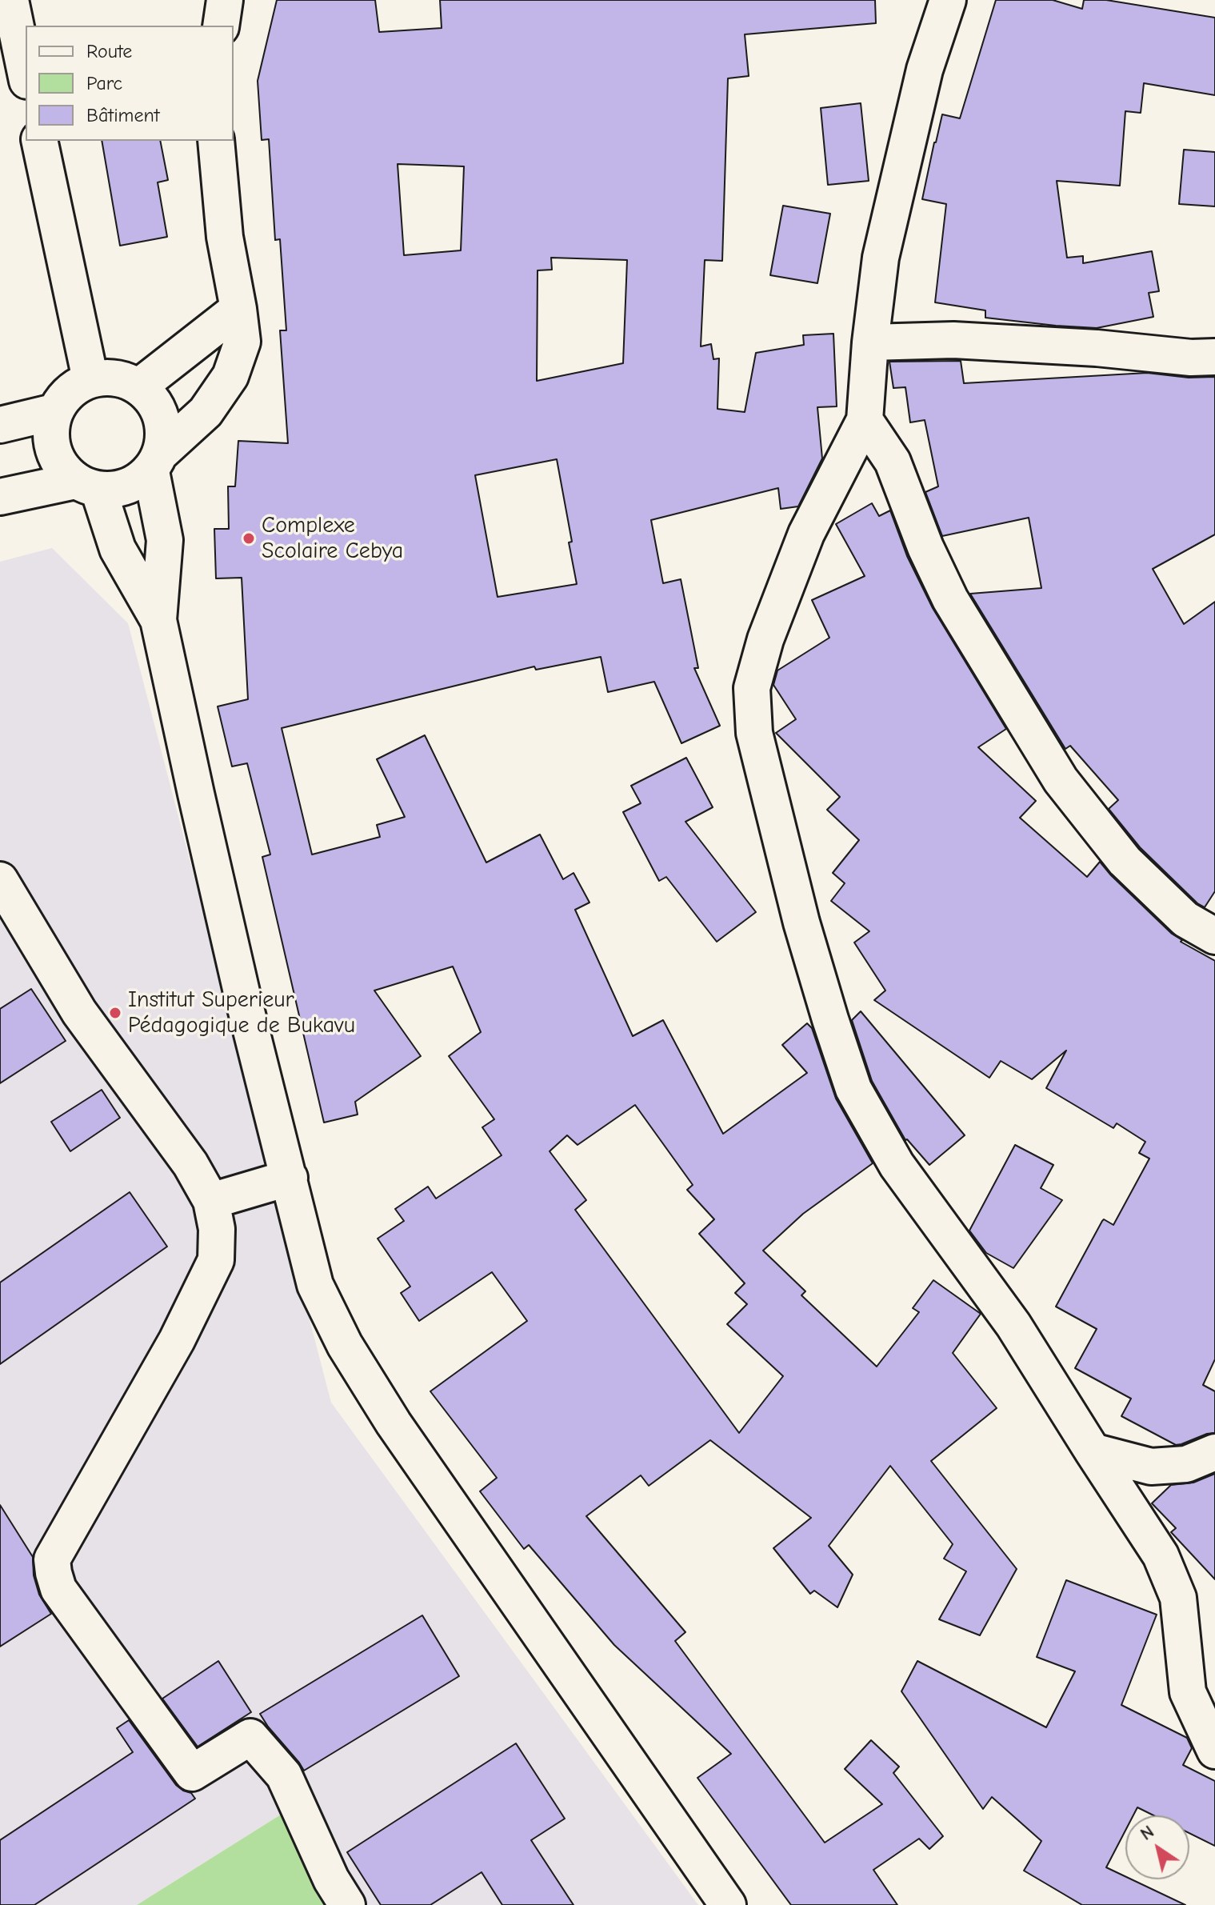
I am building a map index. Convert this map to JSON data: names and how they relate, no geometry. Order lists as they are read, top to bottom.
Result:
{
  "places": ["Complexe Scolaire Cebya", "Institut Superieur Pédagogique de Bukavu"],
  "legend": ["Route", "Parc", "Bâtiment"],
  "north": "top left"
}
